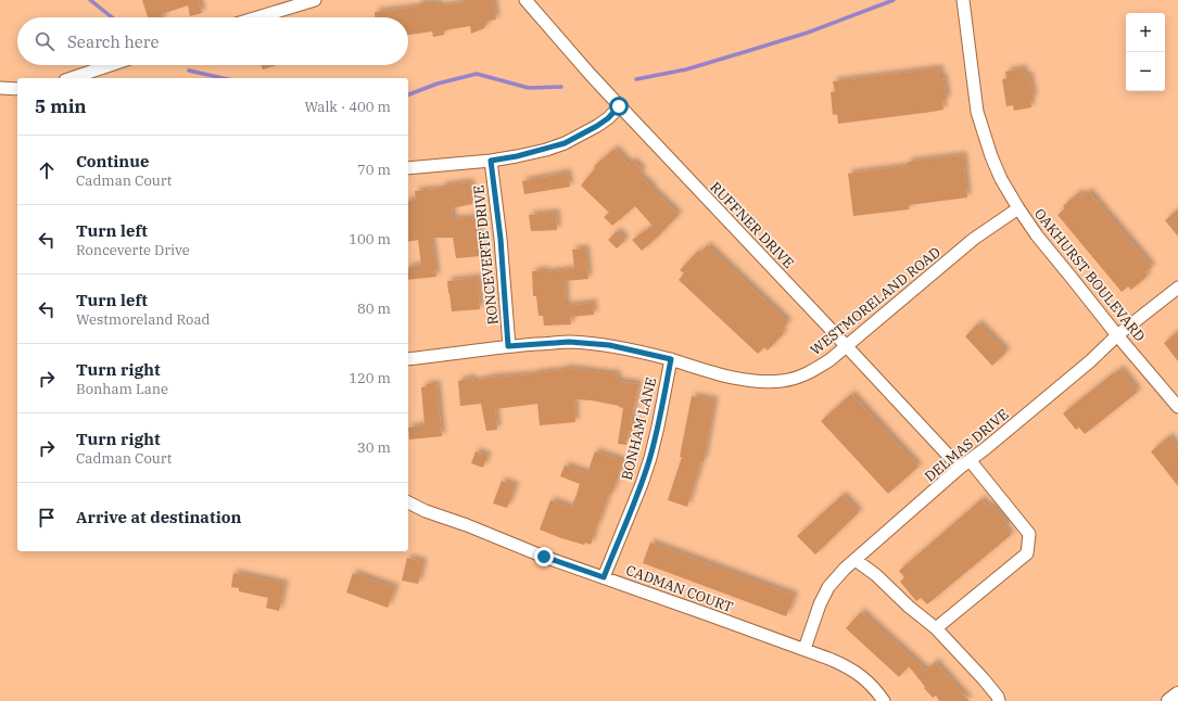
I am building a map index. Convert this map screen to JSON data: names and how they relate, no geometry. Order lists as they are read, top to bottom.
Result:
{
  "streets": {
    "street": [
      "RUFFNER DRIVE",
      "RONCEVERTE DRIVE",
      "OAKHURST BOULEVARD",
      "WESTMORELAND ROAD",
      "BONHAM LANE",
      "DELMAS DRIVE",
      "CADMAN COURT"
    ]
  },
  "crossings": [
    ["RUFFNER DRIVE", "WESTMORELAND ROAD"],
    ["RUFFNER DRIVE", "DELMAS DRIVE"],
    ["RONCEVERTE DRIVE", "WESTMORELAND ROAD"],
    ["OAKHURST BOULEVARD", "WESTMORELAND ROAD"],
    ["OAKHURST BOULEVARD", "DELMAS DRIVE"],
    ["WESTMORELAND ROAD", "BONHAM LANE"],
    ["BONHAM LANE", "CADMAN COURT"],
    ["DELMAS DRIVE", "CADMAN COURT"]
  ],
  "page": {
    "map_buttons": ["+", "−"],
    "search": "Search here",
    "heading": ["5 min", "Walk · 400 m"],
    "list": [
      ["Continue", "Cadman Court", "70 m"],
      ["Turn left", "Ronceverte Drive", "100 m"],
      ["Turn left", "Westmoreland Road", "80 m"],
      ["Turn right", "Bonham Lane", "120 m"],
      ["Turn right", "Cadman Court", "30 m"],
      "Arrive at destination"
    ]
  }
}
